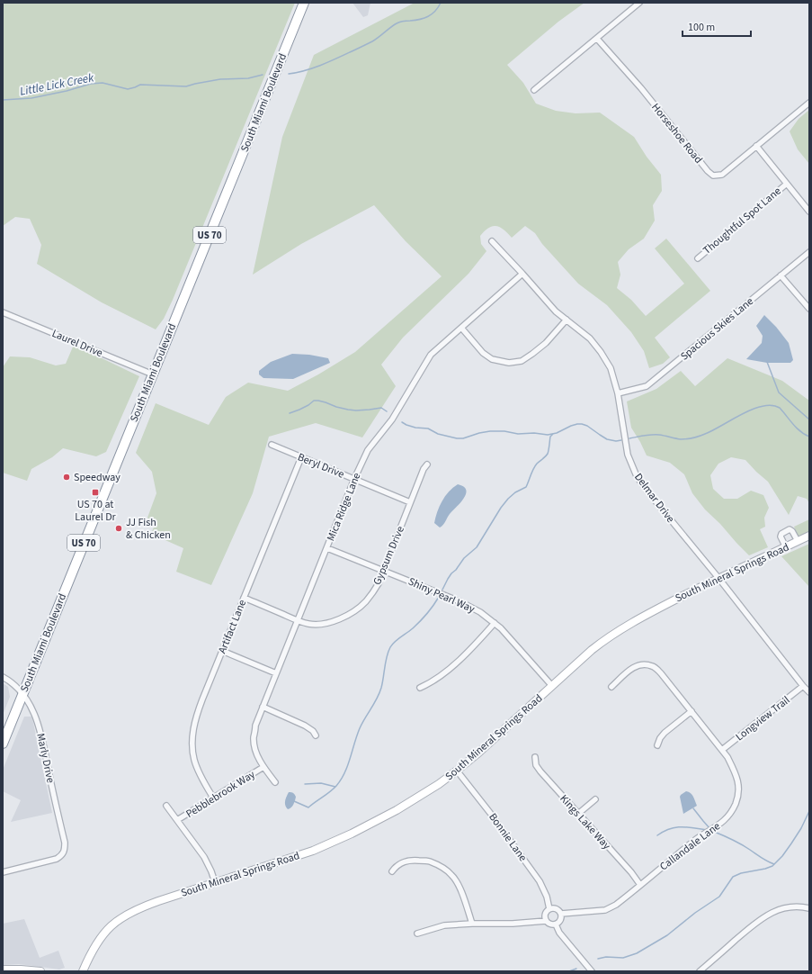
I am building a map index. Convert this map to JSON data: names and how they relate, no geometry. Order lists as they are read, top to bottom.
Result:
{
  "streets": {
    "highway": ["South Miami Boulevard", "US 70"],
    "street": [
      "Horseshoe Road",
      "Thoughtful Spot Lane",
      "Spacious Skies Lane",
      "Laurel Drive",
      "Beryl Drive",
      "Delmar Drive",
      "Mica Ridge Lane",
      "Gypsum Drive",
      "South Mineral Springs Road",
      "Shiny Pearl Way",
      "Artifact Lane",
      "Longview Trail",
      "Marly Drive",
      "Pebblebrook Way",
      "Kings Lake Way",
      "Bonnie Lane",
      "Callandale Lane"
    ]
  },
  "crossings": [
    ["South Miami Boulevard", "Laurel Drive"],
    ["South Miami Boulevard", "Marly Drive"],
    ["Spacious Skies Lane", "Delmar Drive"],
    ["Beryl Drive", "Mica Ridge Lane"],
    ["Beryl Drive", "Gypsum Drive"],
    ["Beryl Drive", "Artifact Lane"],
    ["Delmar Drive", "Mica Ridge Lane"],
    ["Delmar Drive", "South Mineral Springs Road"],
    ["Delmar Drive", "Longview Trail"],
    ["Mica Ridge Lane", "Gypsum Drive"],
    ["Mica Ridge Lane", "Shiny Pearl Way"],
    ["Mica Ridge Lane", "Pebblebrook Way"],
    ["Gypsum Drive", "Shiny Pearl Way"],
    ["Gypsum Drive", "Artifact Lane"],
    ["South Mineral Springs Road", "Shiny Pearl Way"],
    ["South Mineral Springs Road", "Bonnie Lane"],
    ["Artifact Lane", "Pebblebrook Way"],
    ["Longview Trail", "Callandale Lane"],
    ["Kings Lake Way", "Callandale Lane"],
    ["Bonnie Lane", "Callandale Lane"]
  ],
  "water": ["Little Lick Creek"],
  "places": {
    "other": ["Speedway", "JJ Fish & Chicken"],
    "transit": ["US 70 at Laurel Dr"]
  },
  "scale_bar": "100 m"
}
